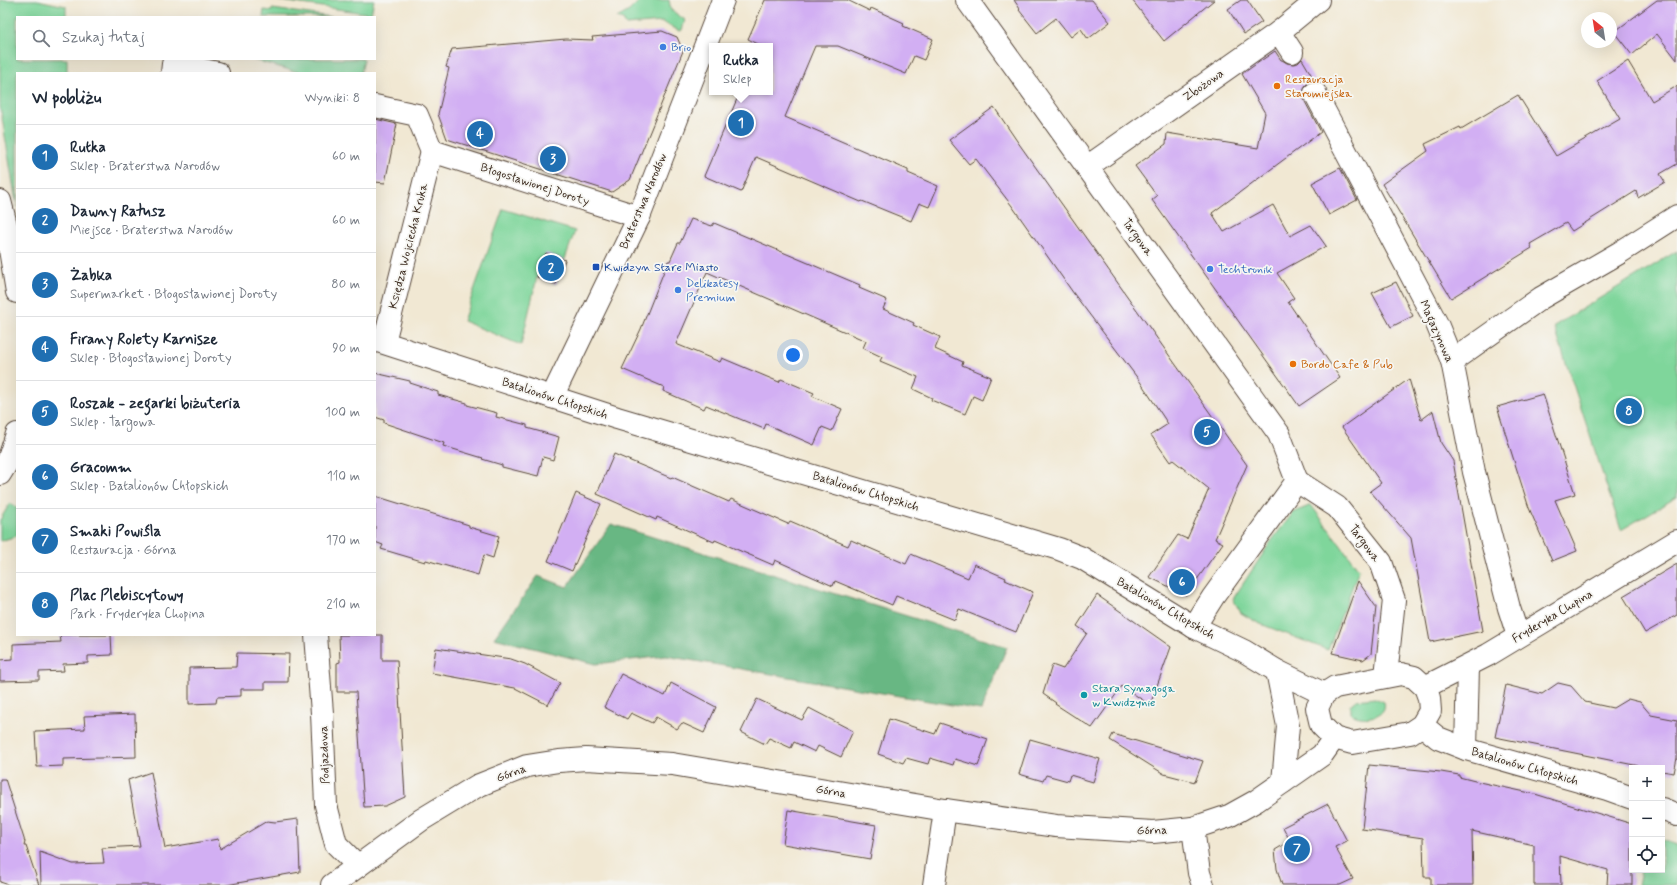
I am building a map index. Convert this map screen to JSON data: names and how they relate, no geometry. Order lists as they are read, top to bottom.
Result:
{
  "streets": {
    "street": [
      "Zbożowa",
      "Błogosławionej Doroty",
      "Braterstwa Narodów",
      "Targowa",
      "Księdza Wojciecha Kruka",
      "Magazynowa",
      "Batalionów Chłopskich",
      "Fryderyka Chopina",
      "Podjazdowa",
      "Górna"
    ]
  },
  "crossings": [
    ["Zbożowa", "Targowa"],
    ["Błogosławionej Doroty", "Braterstwa Narodów"],
    ["Błogosławionej Doroty", "Księdza Wojciecha Kruka"],
    ["Braterstwa Narodów", "Batalionów Chłopskich"],
    ["Księdza Wojciecha Kruka", "Batalionów Chłopskich"],
    ["Magazynowa", "Fryderyka Chopina"],
    ["Podjazdowa", "Górna"]
  ],
  "places": {
    "other": [
      "Brio",
      "Restauracja Staromiejska",
      "Techtronik",
      "Delikatesy Premium",
      "Bordo Cafe & Pub",
      "Stara Synagoga w Kwidzynie"
    ],
    "transit": ["Kwidzyn Stare Miasto"]
  },
  "north": "top left",
  "page": {
    "search": "Szukaj tutaj",
    "popup": ["Rutka", "Sklep"],
    "heading": ["W pobliżu", "Wyniki: 8"],
    "pins": [
      "1",
      "4",
      "3",
      "2",
      "8",
      "5",
      "6",
      "7"
    ],
    "list": [
      {
        "mark": "1",
        "name": "Rutka",
        "note": "Sklep · Braterstwa Narodów",
        "value": "60 m"
      },
      {
        "mark": "2",
        "name": "Dawny Ratusz",
        "note": "Miejsce · Braterstwa Narodów",
        "value": "60 m"
      },
      {
        "mark": "3",
        "name": "Żabka",
        "note": "Supermarket · Błogosławionej Doroty",
        "value": "80 m"
      },
      {
        "mark": "4",
        "name": "Firany Rolety Karnisze",
        "note": "Sklep · Błogosławionej Doroty",
        "value": "90 m"
      },
      {
        "mark": "5",
        "name": "Roszak - zegarki biżuteria",
        "note": "Sklep · Targowa",
        "value": "100 m"
      },
      {
        "mark": "6",
        "name": "Gracomm",
        "note": "Sklep · Batalionów Chłopskich",
        "value": "110 m"
      },
      {
        "mark": "7",
        "name": "Smaki Powiśla",
        "note": "Restauracja · Górna",
        "value": "170 m"
      },
      {
        "mark": "8",
        "name": "Plac Plebiscytowy",
        "note": "Park · Fryderyka Chopina",
        "value": "210 m"
      }
    ],
    "map_buttons": ["+", "−"]
  }
}
